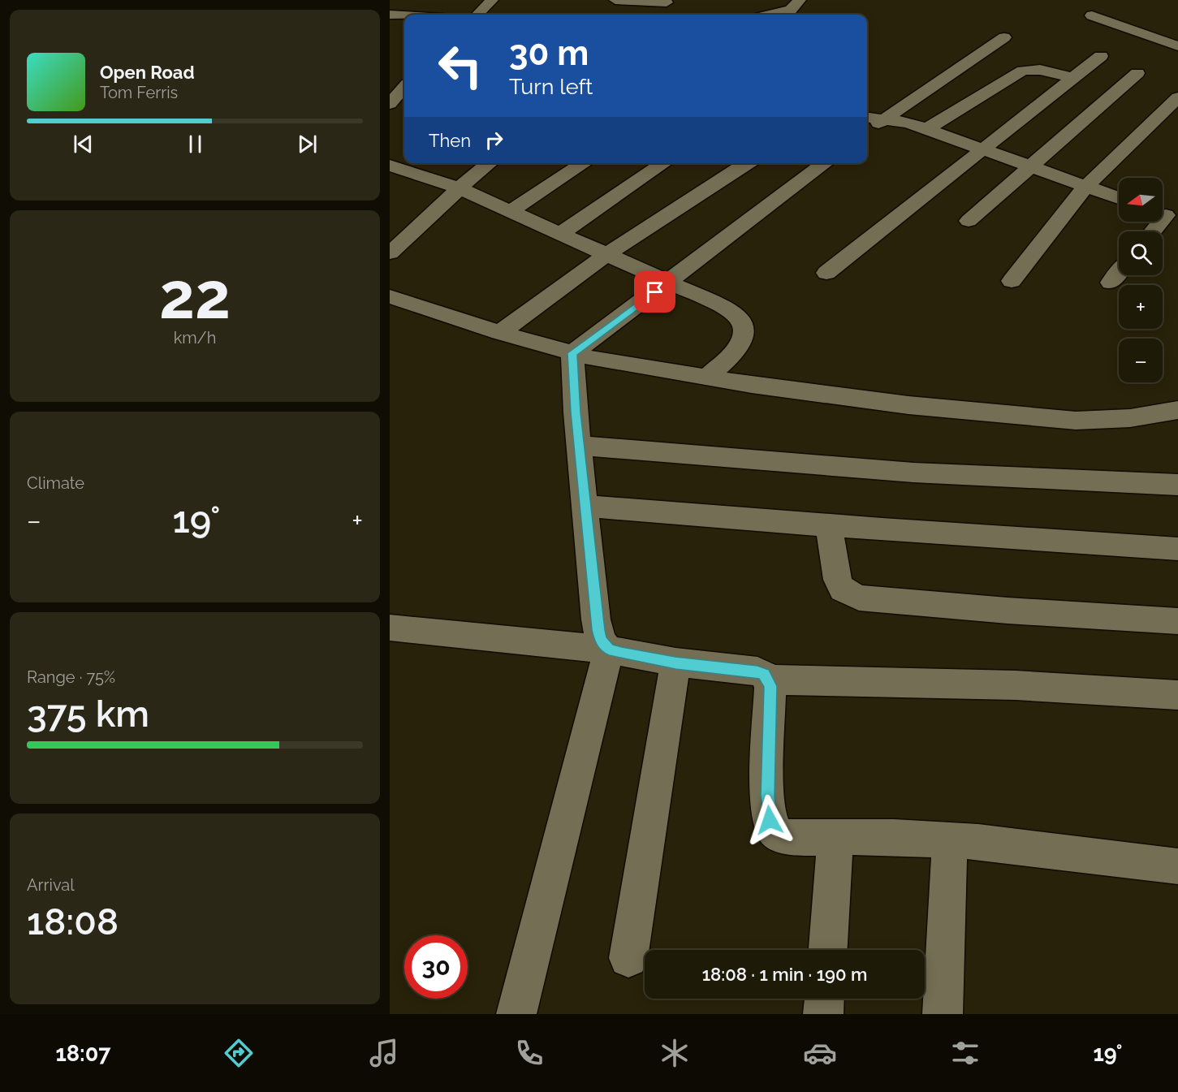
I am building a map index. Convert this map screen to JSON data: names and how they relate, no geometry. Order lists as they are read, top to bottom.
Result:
{
  "north": "left",
  "page": {
    "turn": ["30 m", "Turn left"],
    "song": ["Open Road", "Tom Ferris"],
    "then": "Then",
    "map_buttons": ["+", "−"],
    "tile": [
      ["22", "km/h"],
      "Climate",
      ["Range · 75%", "375 km"],
      ["Arrival", "18:08"]
    ],
    "heat": ["−", "19°", "+"],
    "limit": "30",
    "trip": "18:08 · 1 min · 190 m",
    "tabs": ["18:07", "19°"]
  }
}
